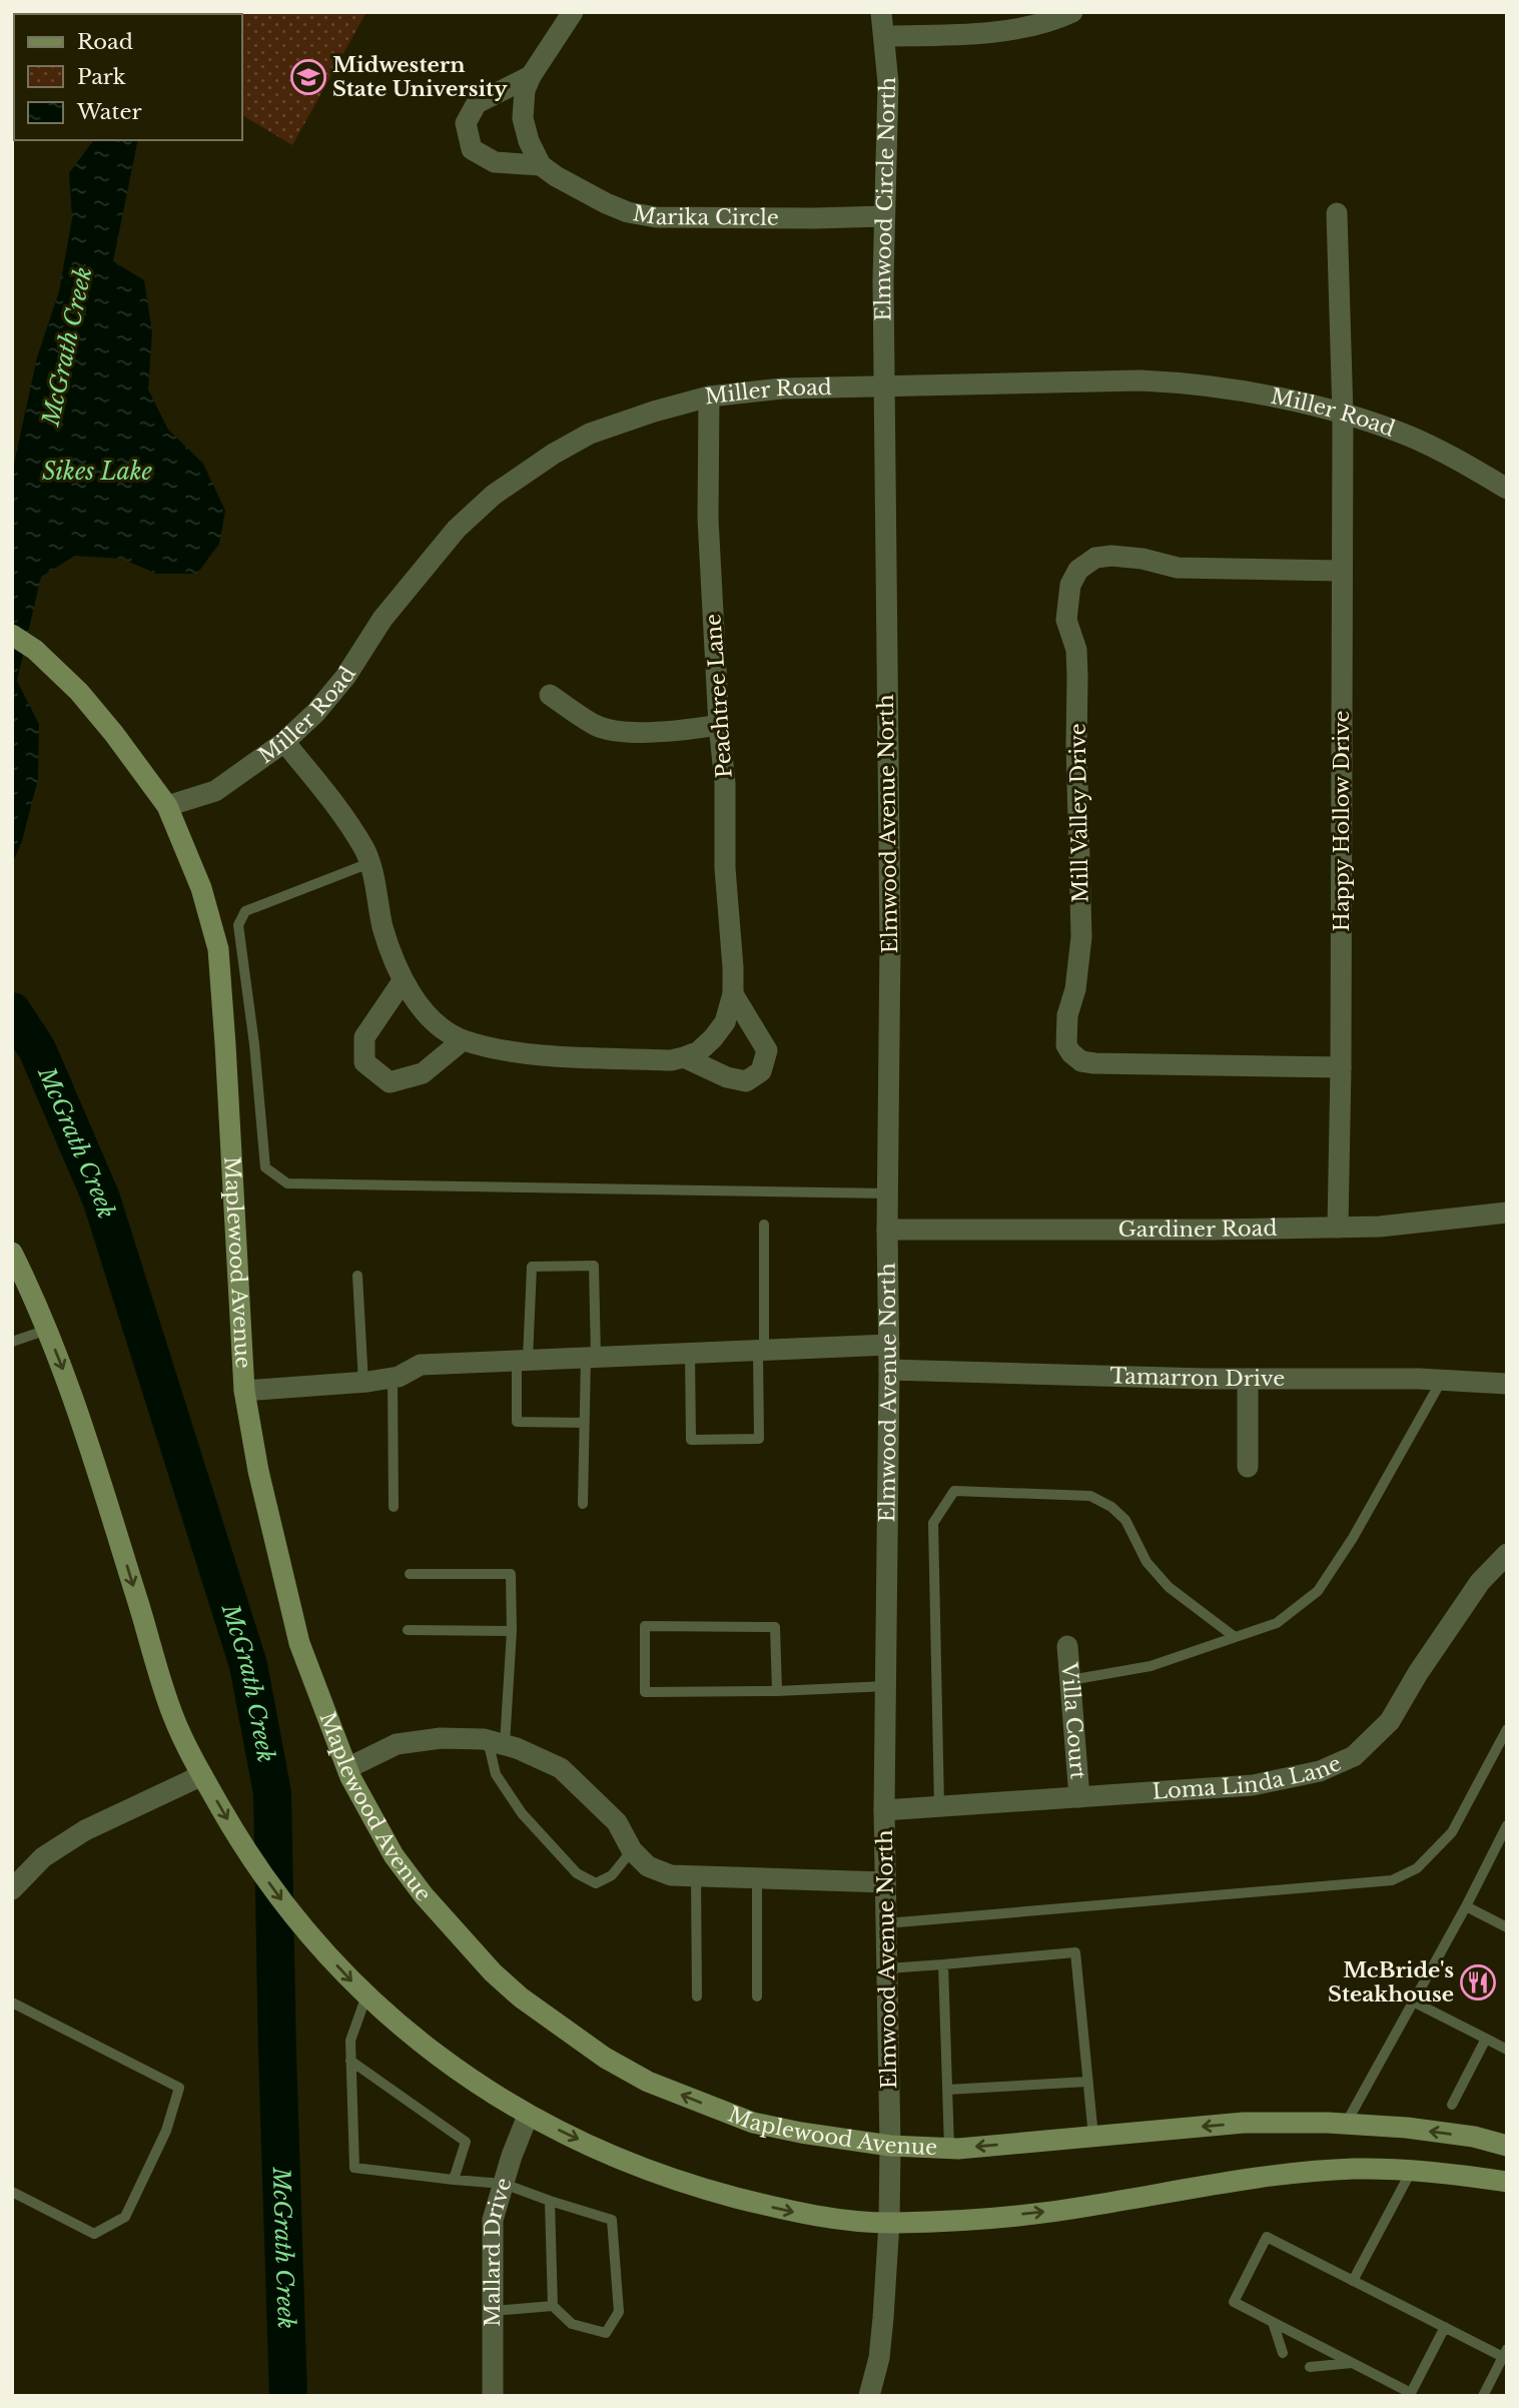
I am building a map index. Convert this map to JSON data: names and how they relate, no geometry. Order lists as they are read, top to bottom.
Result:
{
  "streets": {
    "street": [
      "Elmwood Circle North",
      "Marika Circle",
      "Miller Road",
      "Peachtree Lane",
      "Mill Valley Drive",
      "Happy Hollow Drive",
      "Elmwood Avenue North",
      "Gardiner Road",
      "Maplewood Avenue",
      "Tamarron Drive",
      "Villa Court",
      "Loma Linda Lane",
      "Mallard Drive"
    ]
  },
  "crossings": [
    ["Elmwood Circle North", "Marika Circle"],
    ["Elmwood Circle North", "Miller Road"],
    ["Elmwood Circle North", "Elmwood Avenue North"],
    ["Miller Road", "Peachtree Lane"],
    ["Miller Road", "Happy Hollow Drive"],
    ["Miller Road", "Elmwood Avenue North"],
    ["Miller Road", "Maplewood Avenue"],
    ["Mill Valley Drive", "Happy Hollow Drive"],
    ["Happy Hollow Drive", "Gardiner Road"],
    ["Elmwood Avenue North", "Gardiner Road"],
    ["Elmwood Avenue North", "Maplewood Avenue"],
    ["Elmwood Avenue North", "Tamarron Drive"],
    ["Elmwood Avenue North", "Loma Linda Lane"],
    ["Villa Court", "Loma Linda Lane"]
  ],
  "water": ["McGrath Creek", "Sikes Lake"],
  "places": {
    "school or university": ["Midwestern State University"],
    "restaurant": ["McBride's Steakhouse"]
  },
  "legend": ["Road", "Park", "Water"]
}
